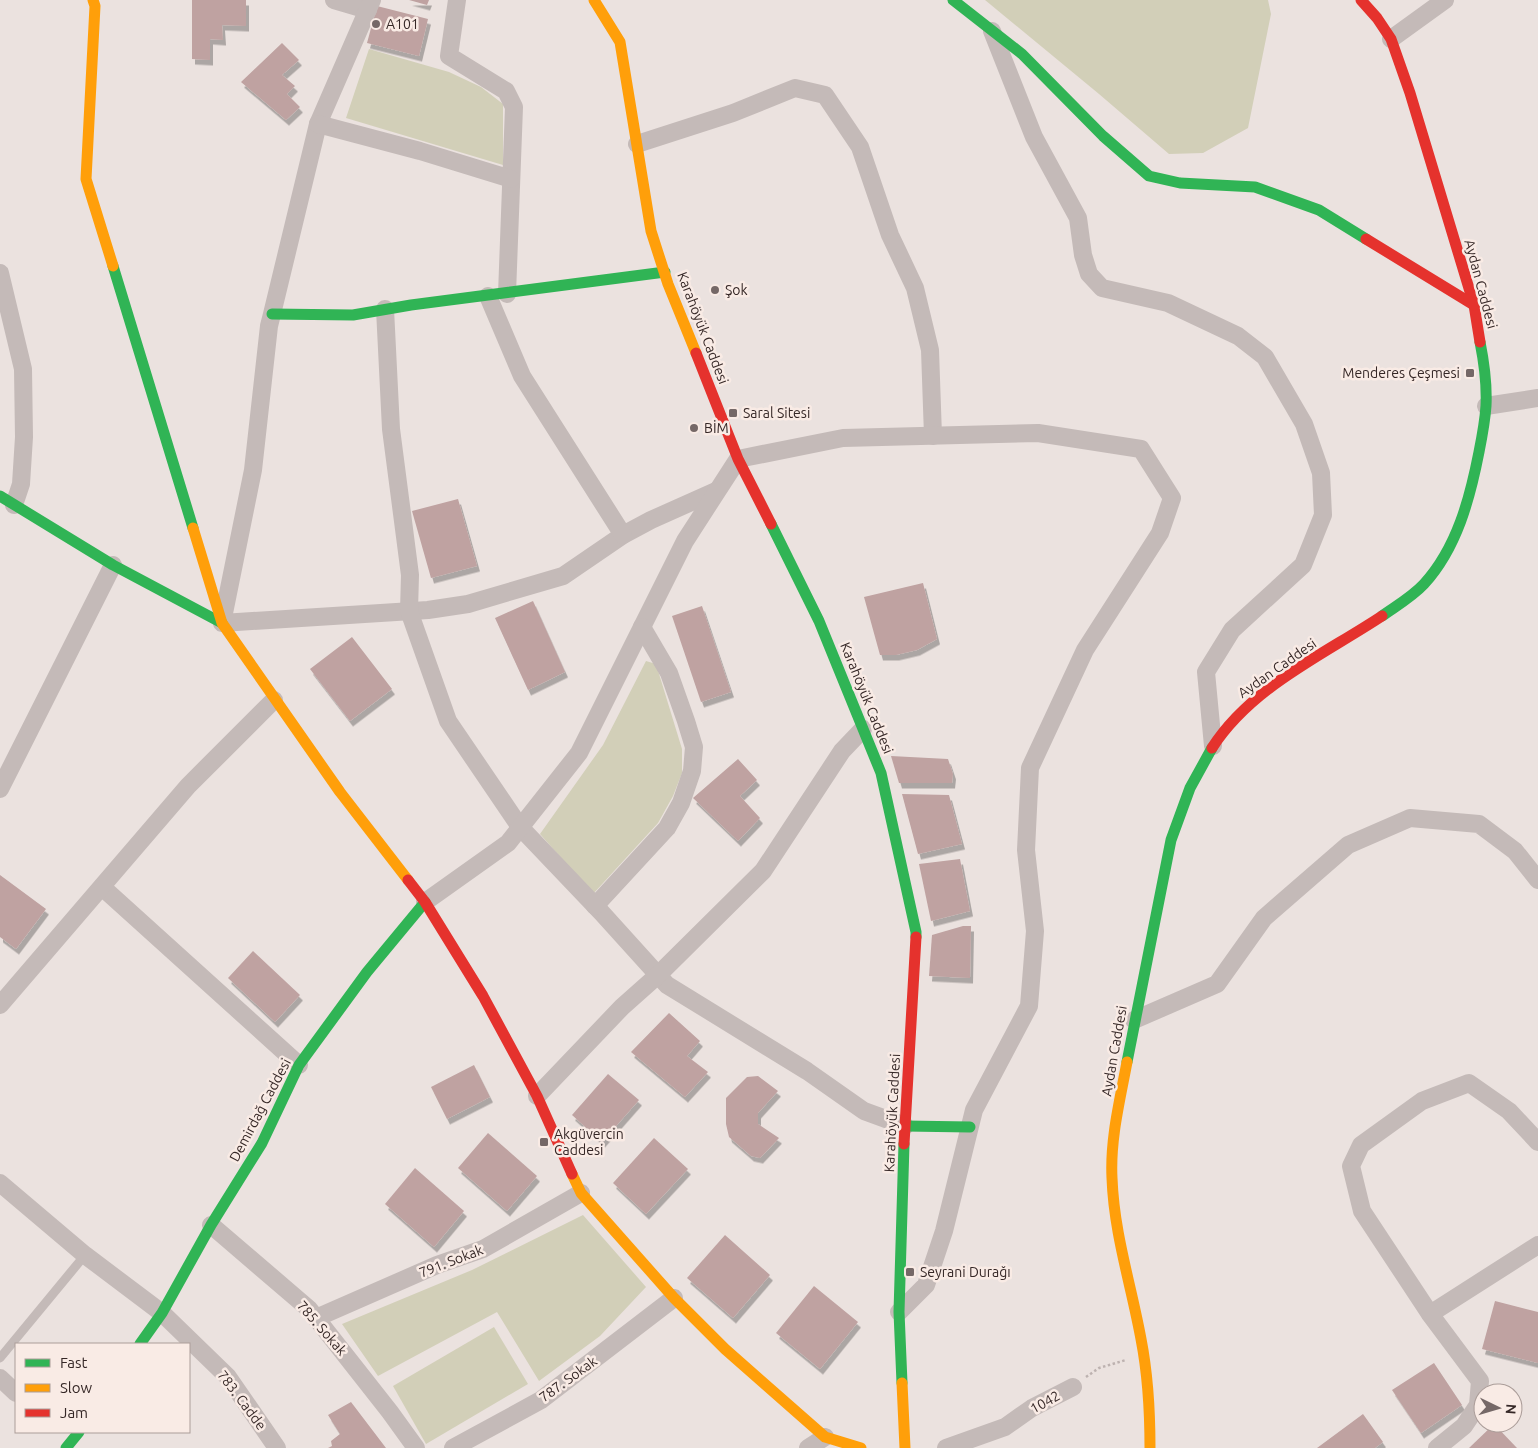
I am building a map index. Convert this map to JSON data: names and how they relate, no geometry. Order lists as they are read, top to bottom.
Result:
{
  "streets": {
    "street": [
      "Aydan Caddesi",
      "Karahöyük Caddesi",
      "Demirdağ Caddesi",
      "791. Sokak",
      "785. Sokak",
      "787. Sokak",
      "783. Cadde",
      "1042"
    ]
  },
  "crossings": [
    ["Aydan Caddesi", "1042"],
    ["Demirdağ Caddesi", "785. Sokak"],
    ["Demirdağ Caddesi", "783. Cadde"],
    ["791. Sokak", "785. Sokak"]
  ],
  "places": {
    "other": ["A101", "Şok", "BİM"],
    "transit": [
      "Menderes Çeşmesi",
      "Saral Sitesi",
      "Akgüvercin Caddesi",
      "Seyrani Durağı"
    ]
  },
  "legend": ["Fast", "Slow", "Jam"],
  "north": "right"
}
